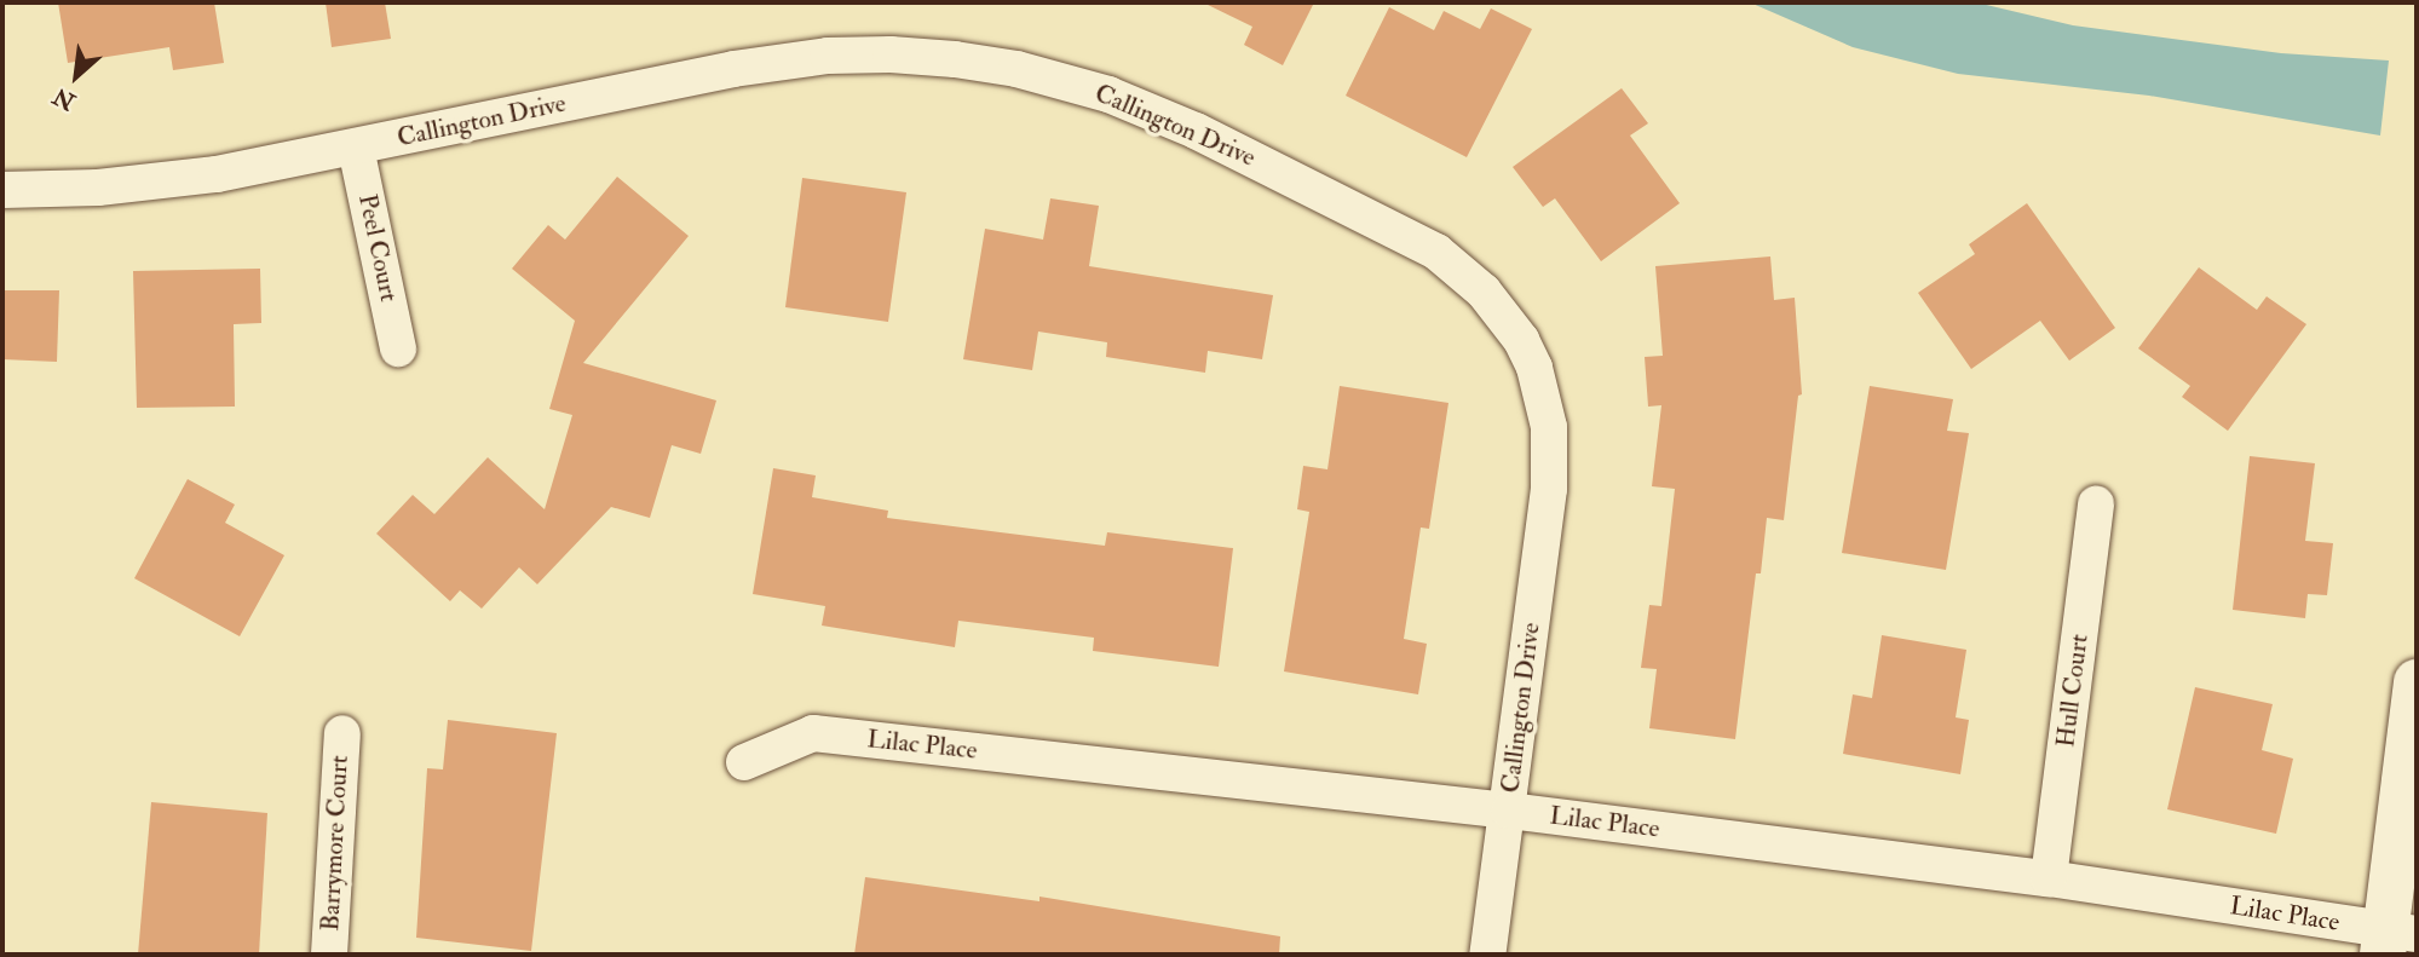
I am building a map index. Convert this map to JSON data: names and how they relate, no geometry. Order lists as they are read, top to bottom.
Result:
{
  "streets": {
    "street": [
      "Callington Drive",
      "Peel Court",
      "Hull Court",
      "Lilac Place",
      "Barrymore Court"
    ]
  },
  "crossings": [
    ["Callington Drive", "Peel Court"],
    ["Callington Drive", "Lilac Place"],
    ["Hull Court", "Lilac Place"]
  ],
  "north": "bottom left"
}
